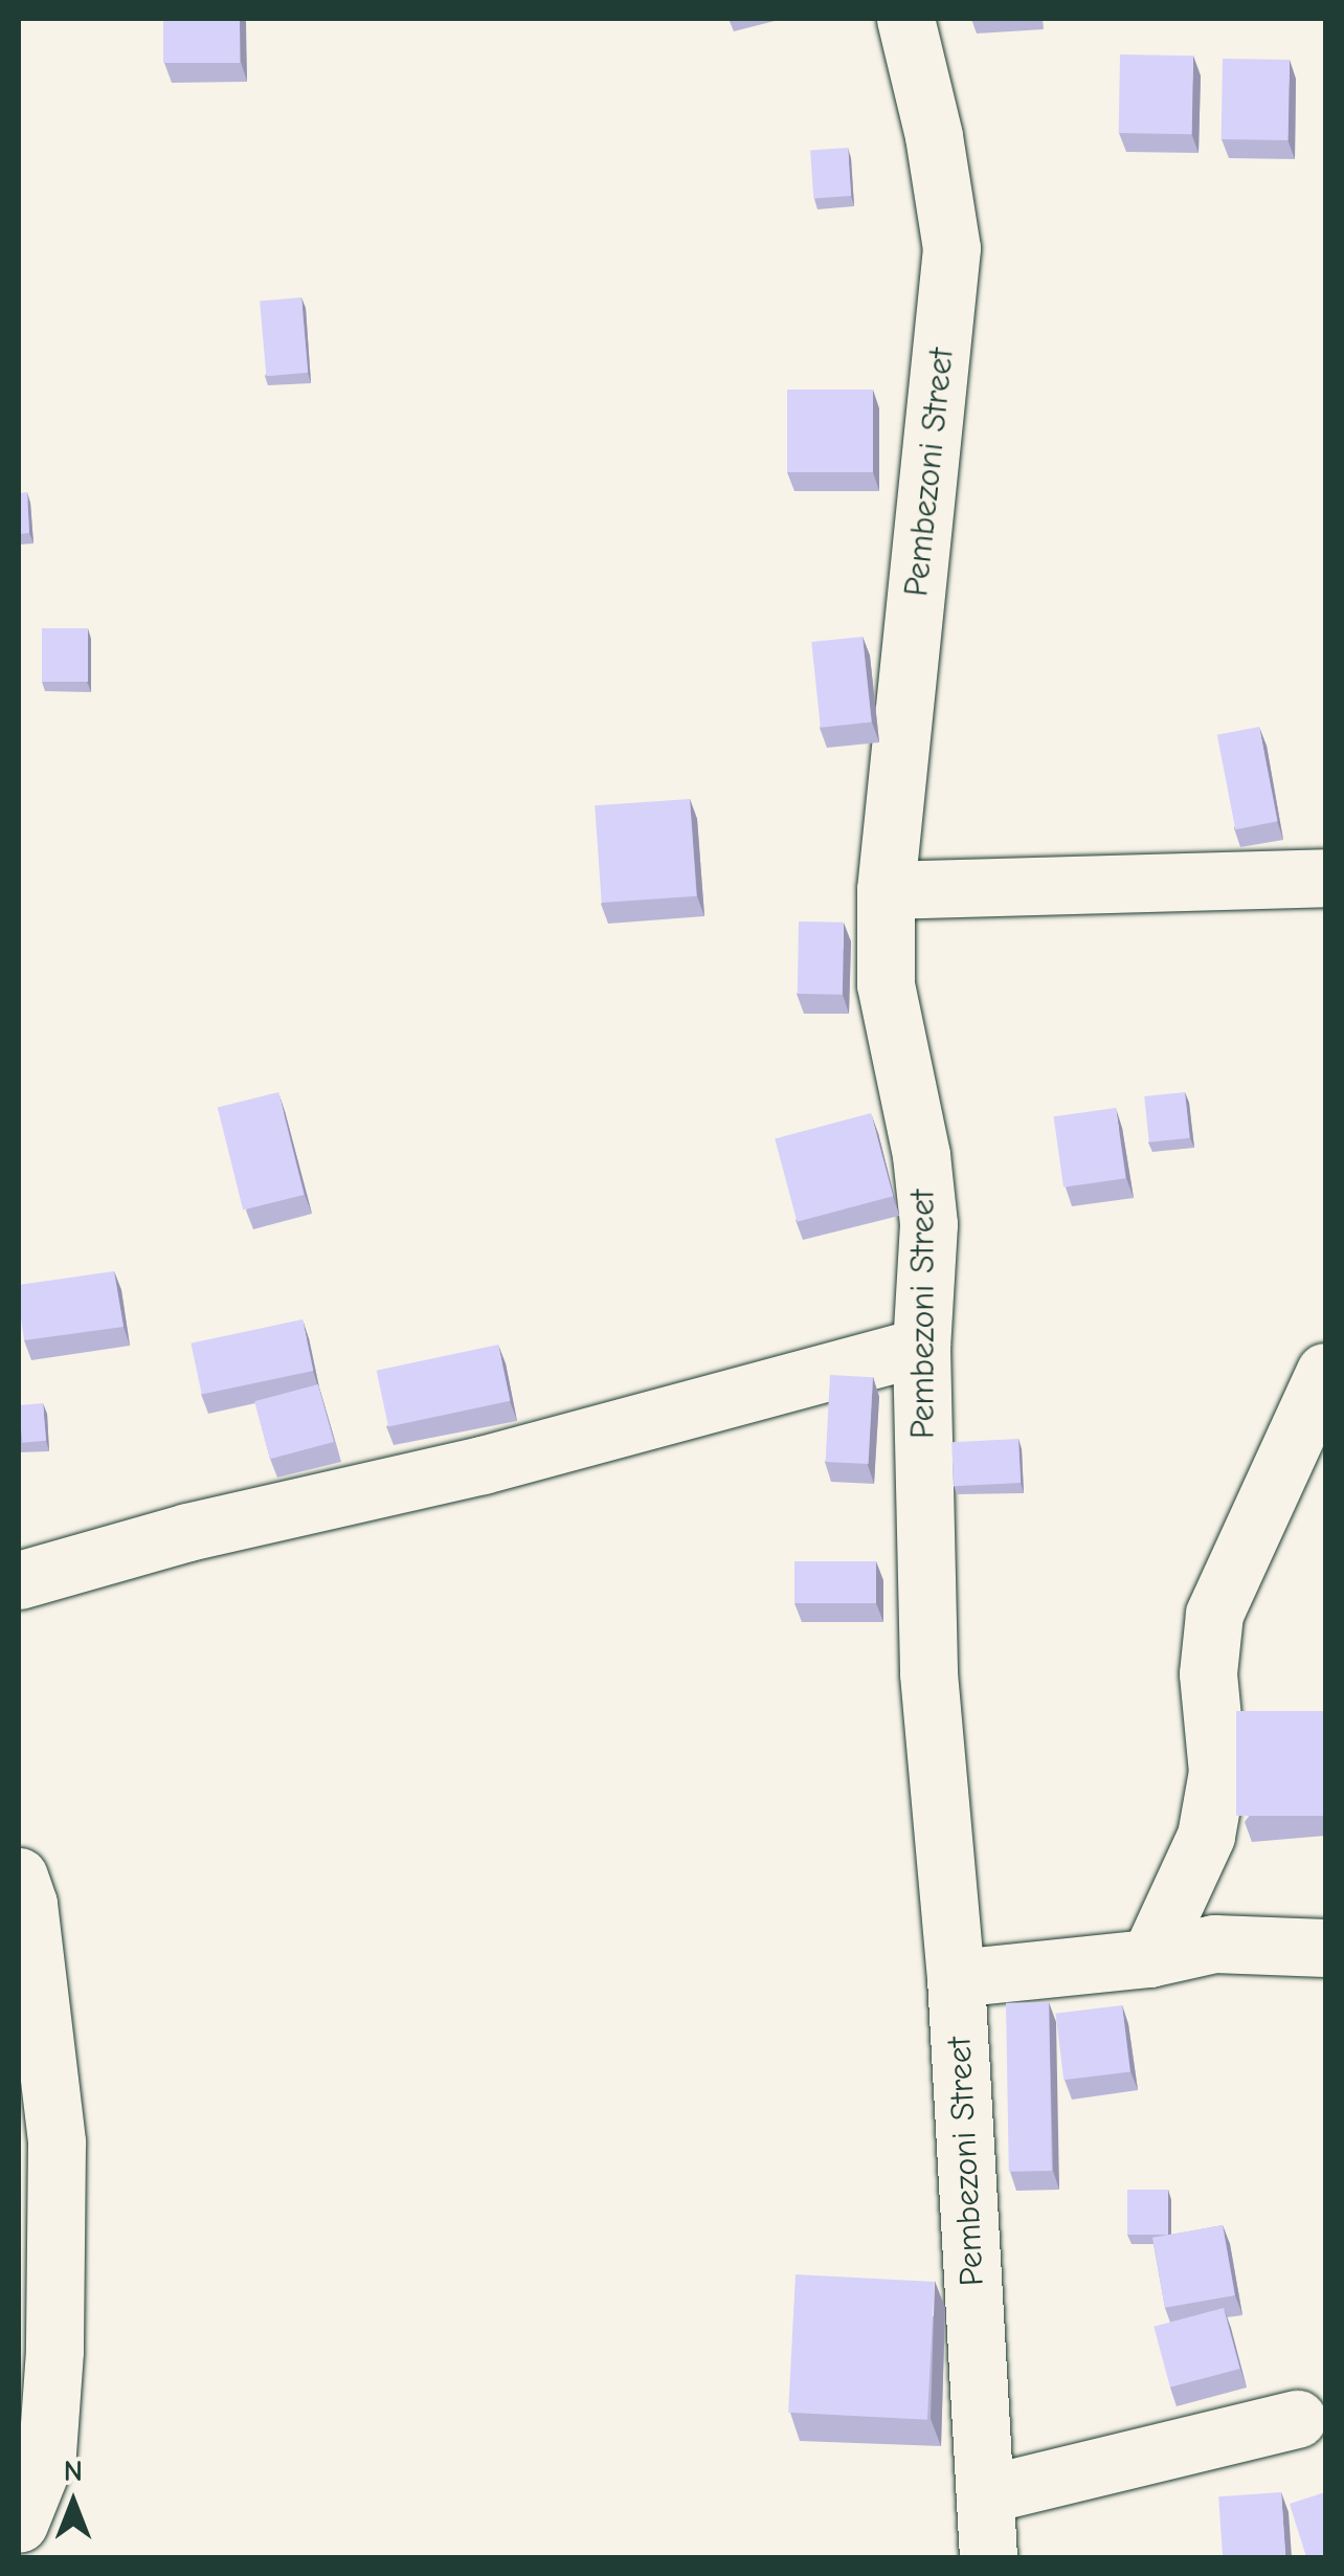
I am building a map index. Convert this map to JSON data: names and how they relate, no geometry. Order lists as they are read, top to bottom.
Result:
{
  "streets": {
    "street": ["Pembezoni Street"]
  },
  "north": "top"
}
